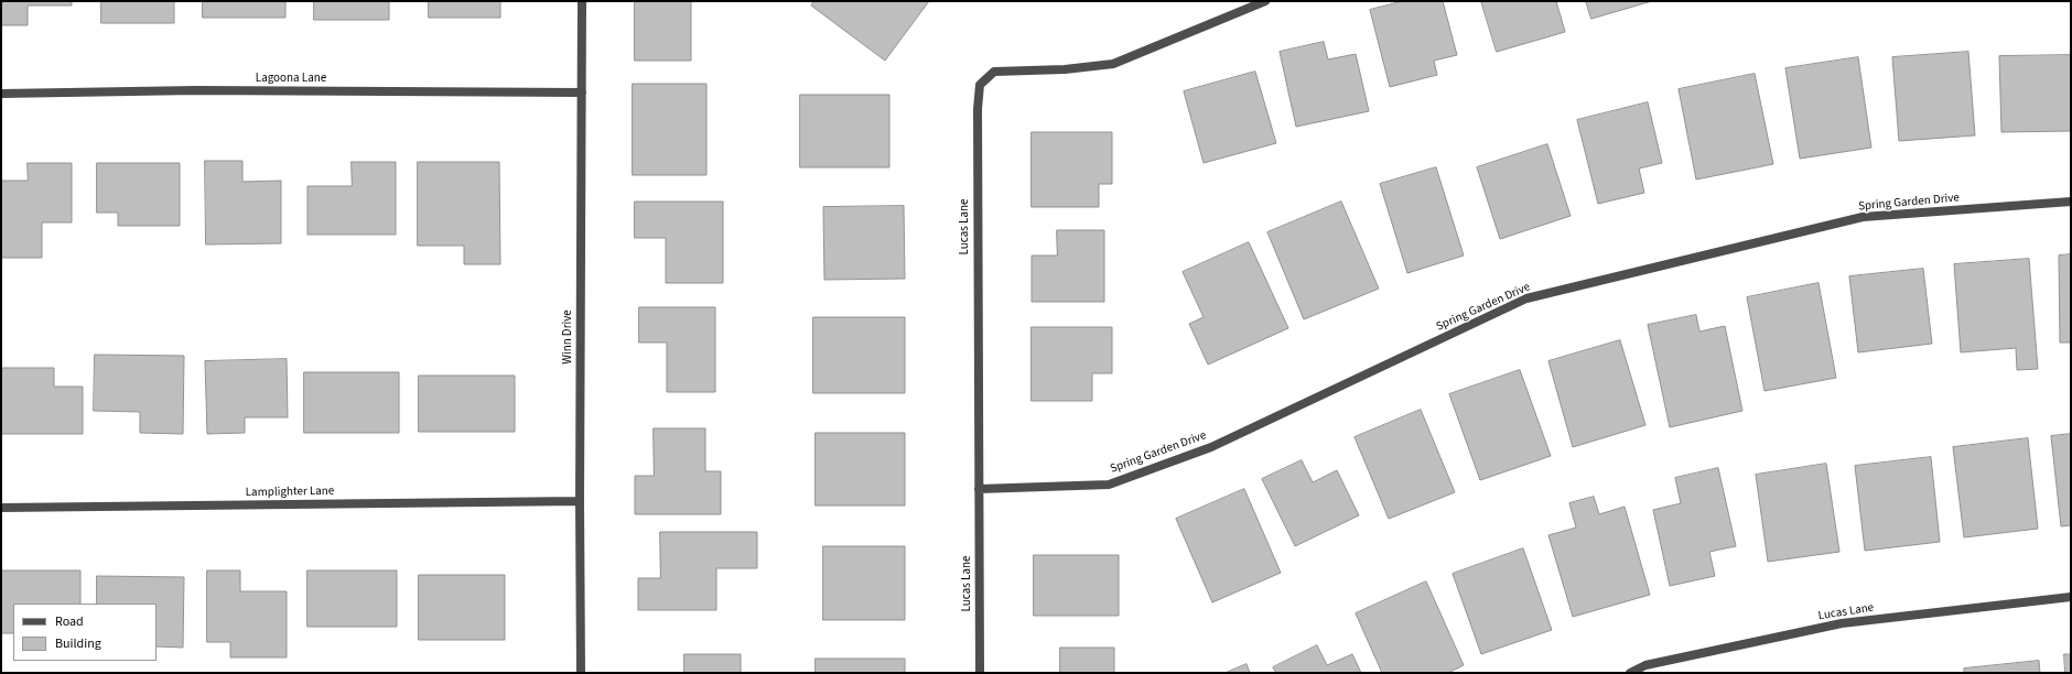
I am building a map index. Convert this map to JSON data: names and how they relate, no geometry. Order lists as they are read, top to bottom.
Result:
{
  "streets": {
    "street": [
      "Lagoona Lane",
      "Spring Garden Drive",
      "Lucas Lane",
      "Winn Drive",
      "Lamplighter Lane"
    ]
  },
  "crossings": [
    ["Lagoona Lane", "Winn Drive"],
    ["Spring Garden Drive", "Lucas Lane"],
    ["Winn Drive", "Lamplighter Lane"]
  ],
  "legend": ["Road", "Building"]
}
